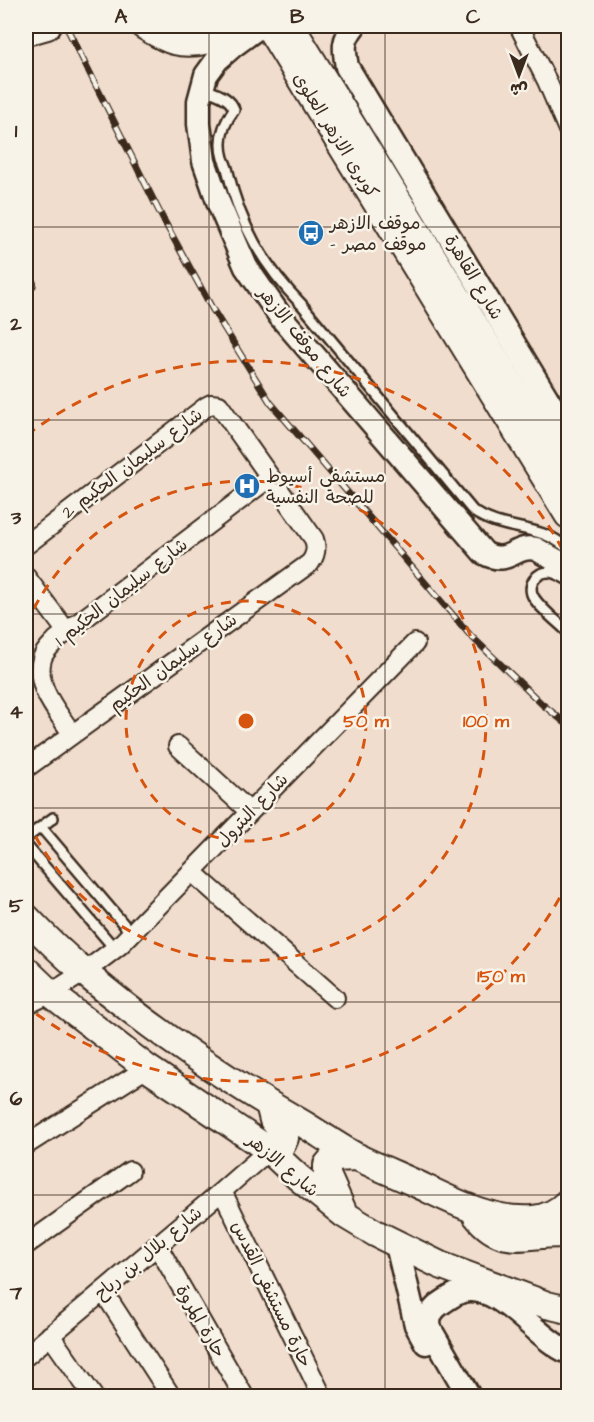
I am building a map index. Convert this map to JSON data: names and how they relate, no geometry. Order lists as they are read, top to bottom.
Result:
{
  "streets": {
    "main road": ["كوبرى الازهر العلوى", "شارع الازهر"],
    "street": [
      "شارع القاهرة",
      "شارع موقف الازهر",
      "شارع سليمان الحكيم 2",
      "شارع سليمان الحكيم 1",
      "شارع سليمان الحكيم",
      "شارع البترول",
      "شارع بلال بن رباح",
      "حارة مستشفى القدس",
      "حارة المروة"
    ]
  },
  "crossings": [
    ["شارع سليمان الحكيم 2", "شارع سليمان الحكيم 1"],
    ["شارع سليمان الحكيم 2", "شارع سليمان الحكيم"],
    ["شارع سليمان الحكيم 1", "شارع سليمان الحكيم"],
    ["شارع البترول", "شارع الازهر"],
    ["شارع الازهر", "شارع بلال بن رباح"],
    ["شارع بلال بن رباح", "حارة مستشفى القدس"],
    ["شارع بلال بن رباح", "حارة المروة"]
  ],
  "places": {
    "bus stop": ["موقف الازهر - موقف مصر"],
    "hospital": ["مستشفى أسيوط للصحة النفسية"]
  },
  "north": "bottom",
  "grid": {
    "columns": ["A", "B", "C"],
    "rows": [
      "1",
      "2",
      "3",
      "4",
      "5",
      "6",
      "7"
    ]
  },
  "rings": ["50 m", "100 m", "150 m"]
}
